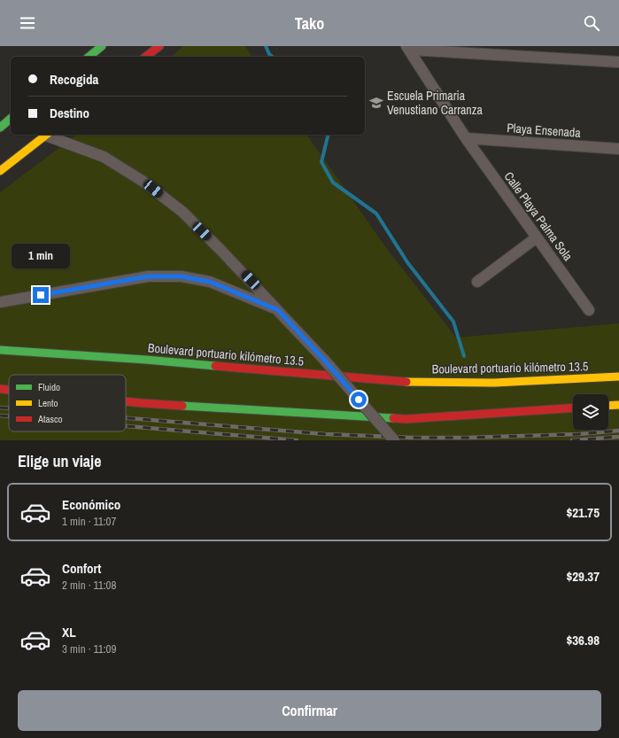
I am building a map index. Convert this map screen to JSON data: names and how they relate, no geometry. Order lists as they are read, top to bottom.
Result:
{
  "streets": {
    "main road": ["Boulevard portuario kilómetro 13.5"],
    "street": ["Playa Ensenada", "Calle Playa Palma Sola"]
  },
  "crossings": [
    ["Playa Ensenada", "Calle Playa Palma Sola"]
  ],
  "places": {
    "school or university": ["Escuela Primaria Venustiano Carranza"]
  },
  "legend": ["Fluido", "Lento", "Atasco"],
  "page": {
    "header": "Tako",
    "banner": ["Recogida", "Destino"],
    "bubble": "1 min",
    "heading": "Elige un viaje",
    "list": [
      {
        "name": "Económico",
        "note": "1 min · 11:07",
        "value": "$21.75"
      },
      {
        "name": "Confort",
        "note": "2 min · 11:08",
        "value": "$29.37"
      },
      {
        "name": "XL",
        "note": "3 min · 11:09",
        "value": "$36.98"
      }
    ],
    "buttons": "Confirmar"
  }
}
